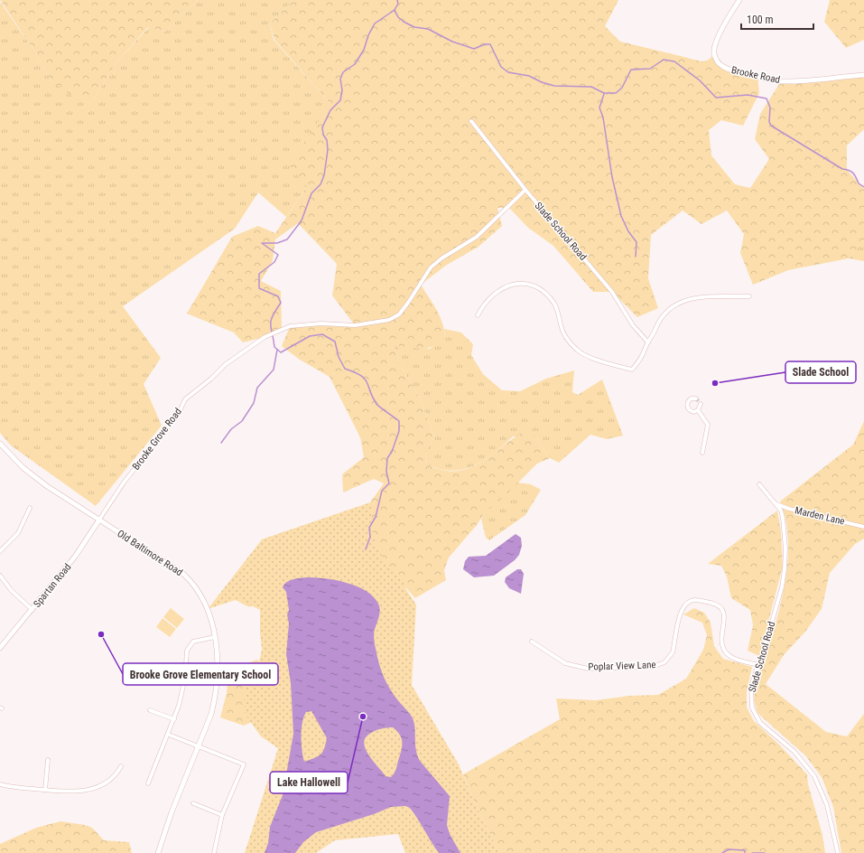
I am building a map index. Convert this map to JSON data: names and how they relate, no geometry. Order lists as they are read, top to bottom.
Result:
{
  "streets": {
    "street": [
      "Brooke Road",
      "Slade School Road",
      "Brooke Grove Road",
      "Marden Lane",
      "Old Baltimore Road",
      "Spartan Road",
      "Poplar View Lane"
    ]
  },
  "crossings": [
    ["Slade School Road", "Brooke Grove Road"],
    ["Slade School Road", "Marden Lane"],
    ["Slade School Road", "Poplar View Lane"],
    ["Brooke Grove Road", "Old Baltimore Road"],
    ["Brooke Grove Road", "Spartan Road"],
    ["Old Baltimore Road", "Spartan Road"]
  ],
  "places": ["Slade School", "Brooke Grove Elementary School", "Lake Hallowell"],
  "scale_bar": "100 m"
}
